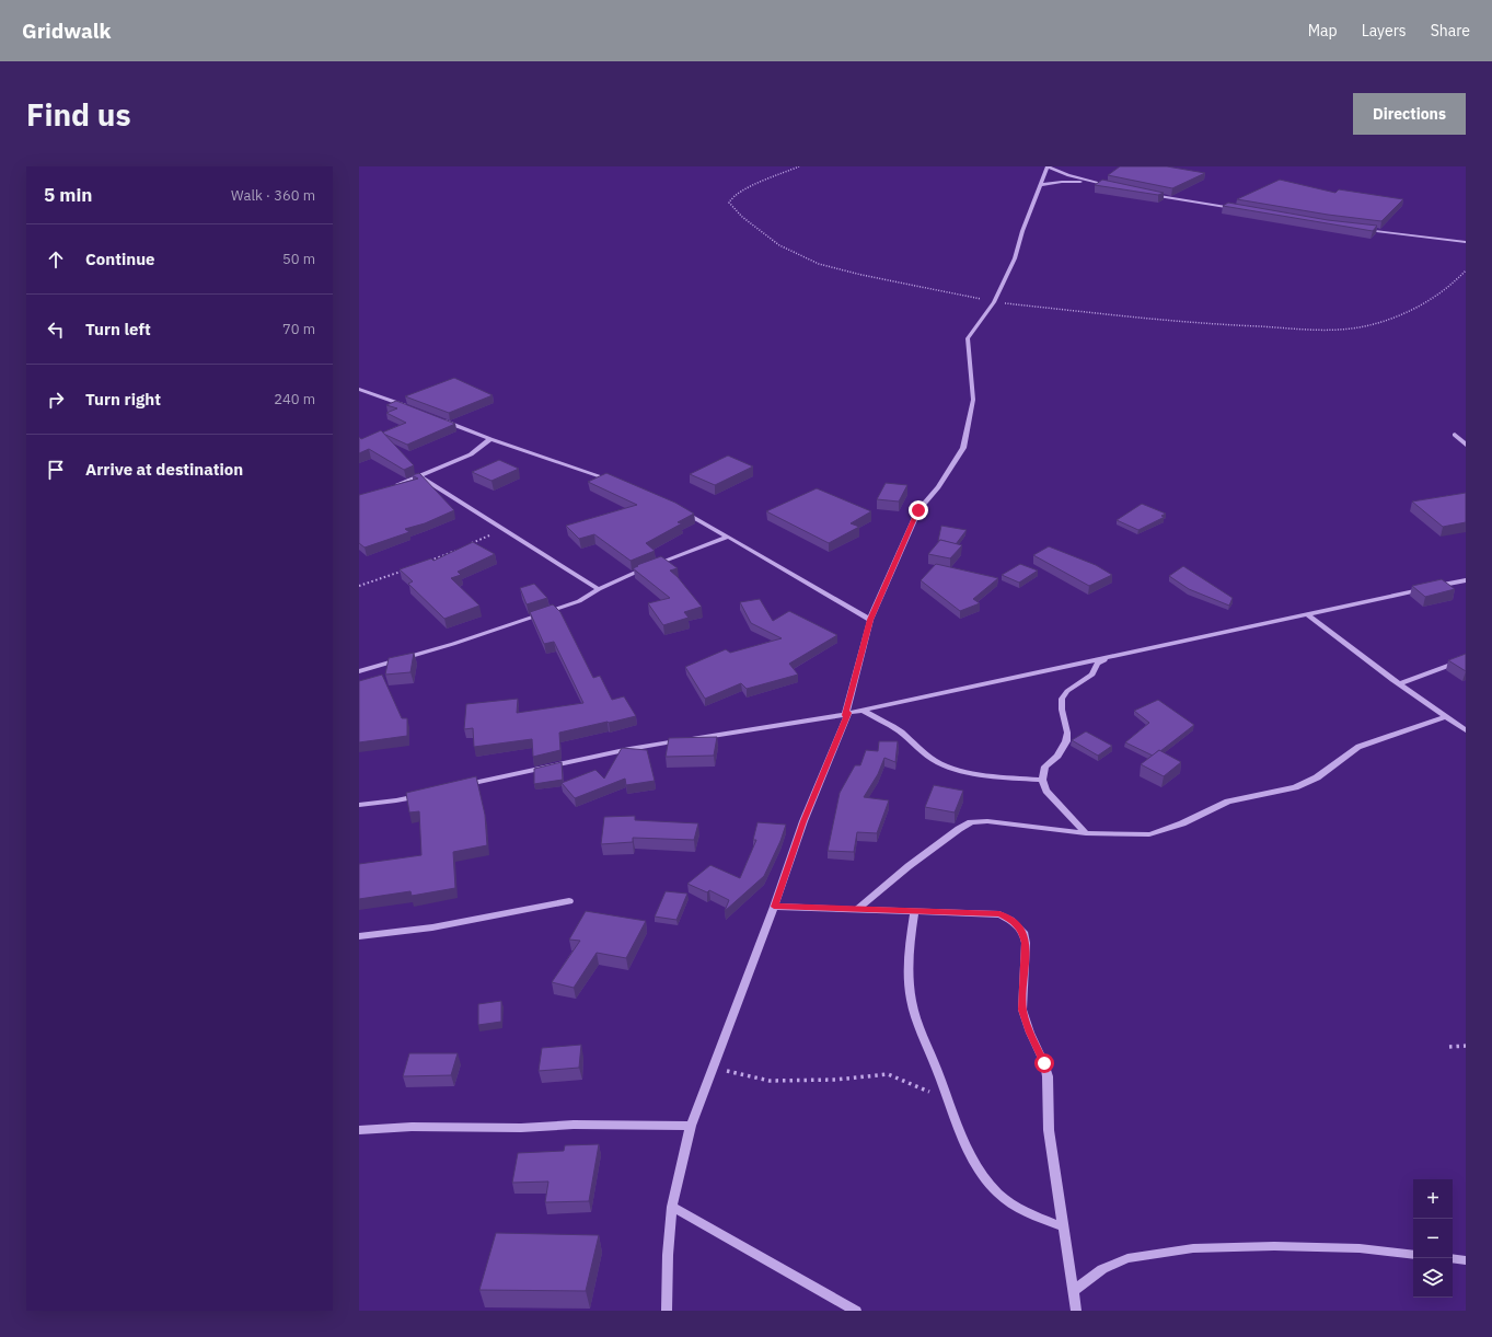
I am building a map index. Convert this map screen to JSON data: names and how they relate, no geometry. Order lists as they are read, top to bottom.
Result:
{
  "page": {
    "header": "Gridwalk",
    "nav": ["Map", "Layers", "Share"],
    "buttons": "Directions",
    "title": "Find us",
    "heading": ["5 min", "Walk · 360 m"],
    "list": [
      ["Continue", "50 m"],
      ["Turn left", "70 m"],
      ["Turn right", "240 m"],
      "Arrive at destination"
    ],
    "map_buttons": ["+", "−"]
  }
}
